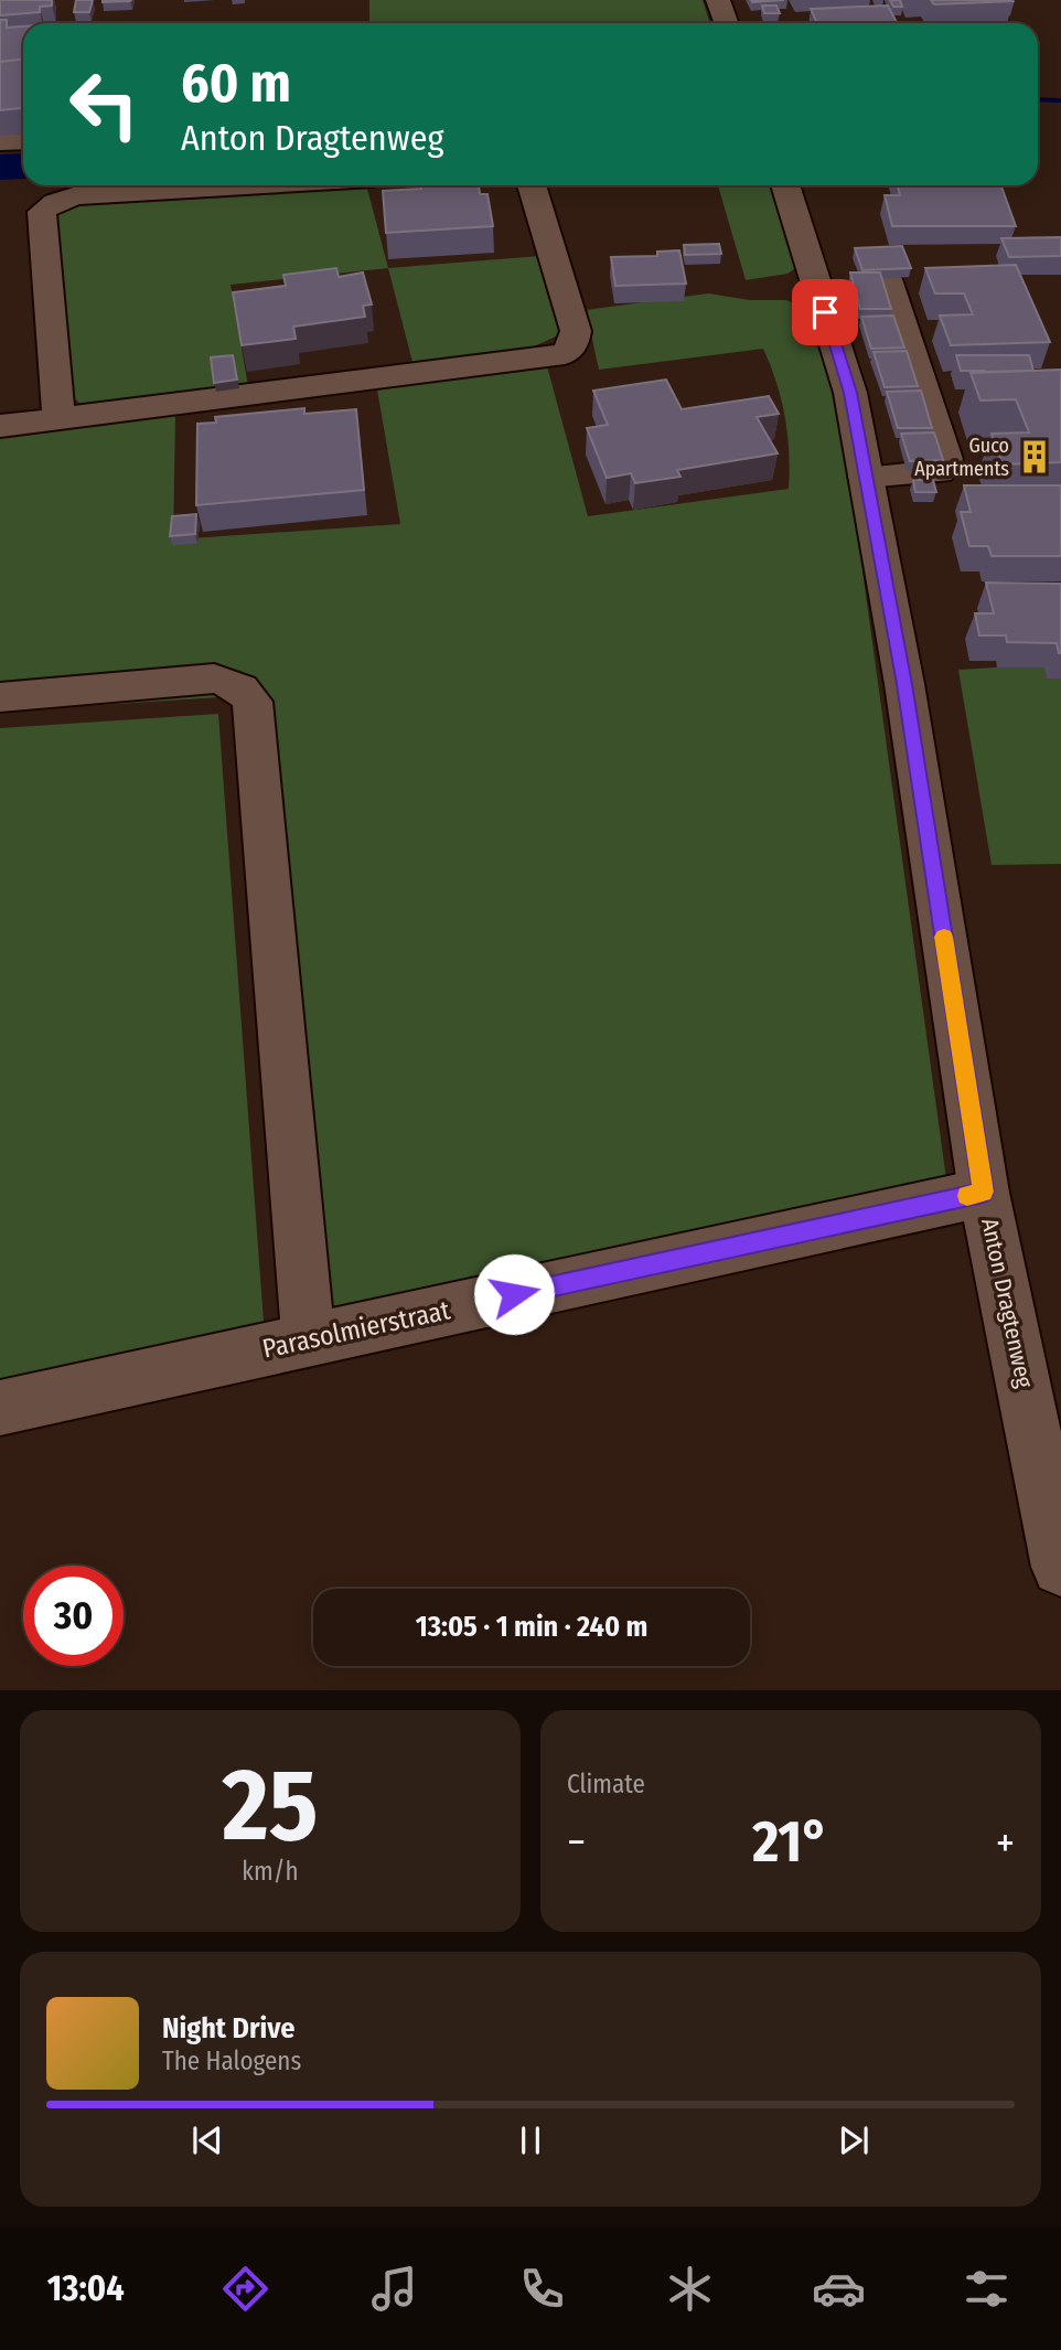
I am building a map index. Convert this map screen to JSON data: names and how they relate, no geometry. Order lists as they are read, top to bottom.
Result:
{
  "streets": {
    "street": ["Anton Dragtenweg", "Parasolmierstraat"]
  },
  "crossings": [
    ["Anton Dragtenweg", "Parasolmierstraat"]
  ],
  "places": {
    "building": ["Guco Apartments"]
  },
  "page": {
    "turn": ["60 m", "Anton Dragtenweg"],
    "limit": "30",
    "trip": "13:05 · 1 min · 240 m",
    "tile": [
      ["25", "km/h"],
      "Climate"
    ],
    "heat": ["−", "21°", "+"],
    "song": ["Night Drive", "The Halogens"],
    "tabs": "13:04"
  }
}
